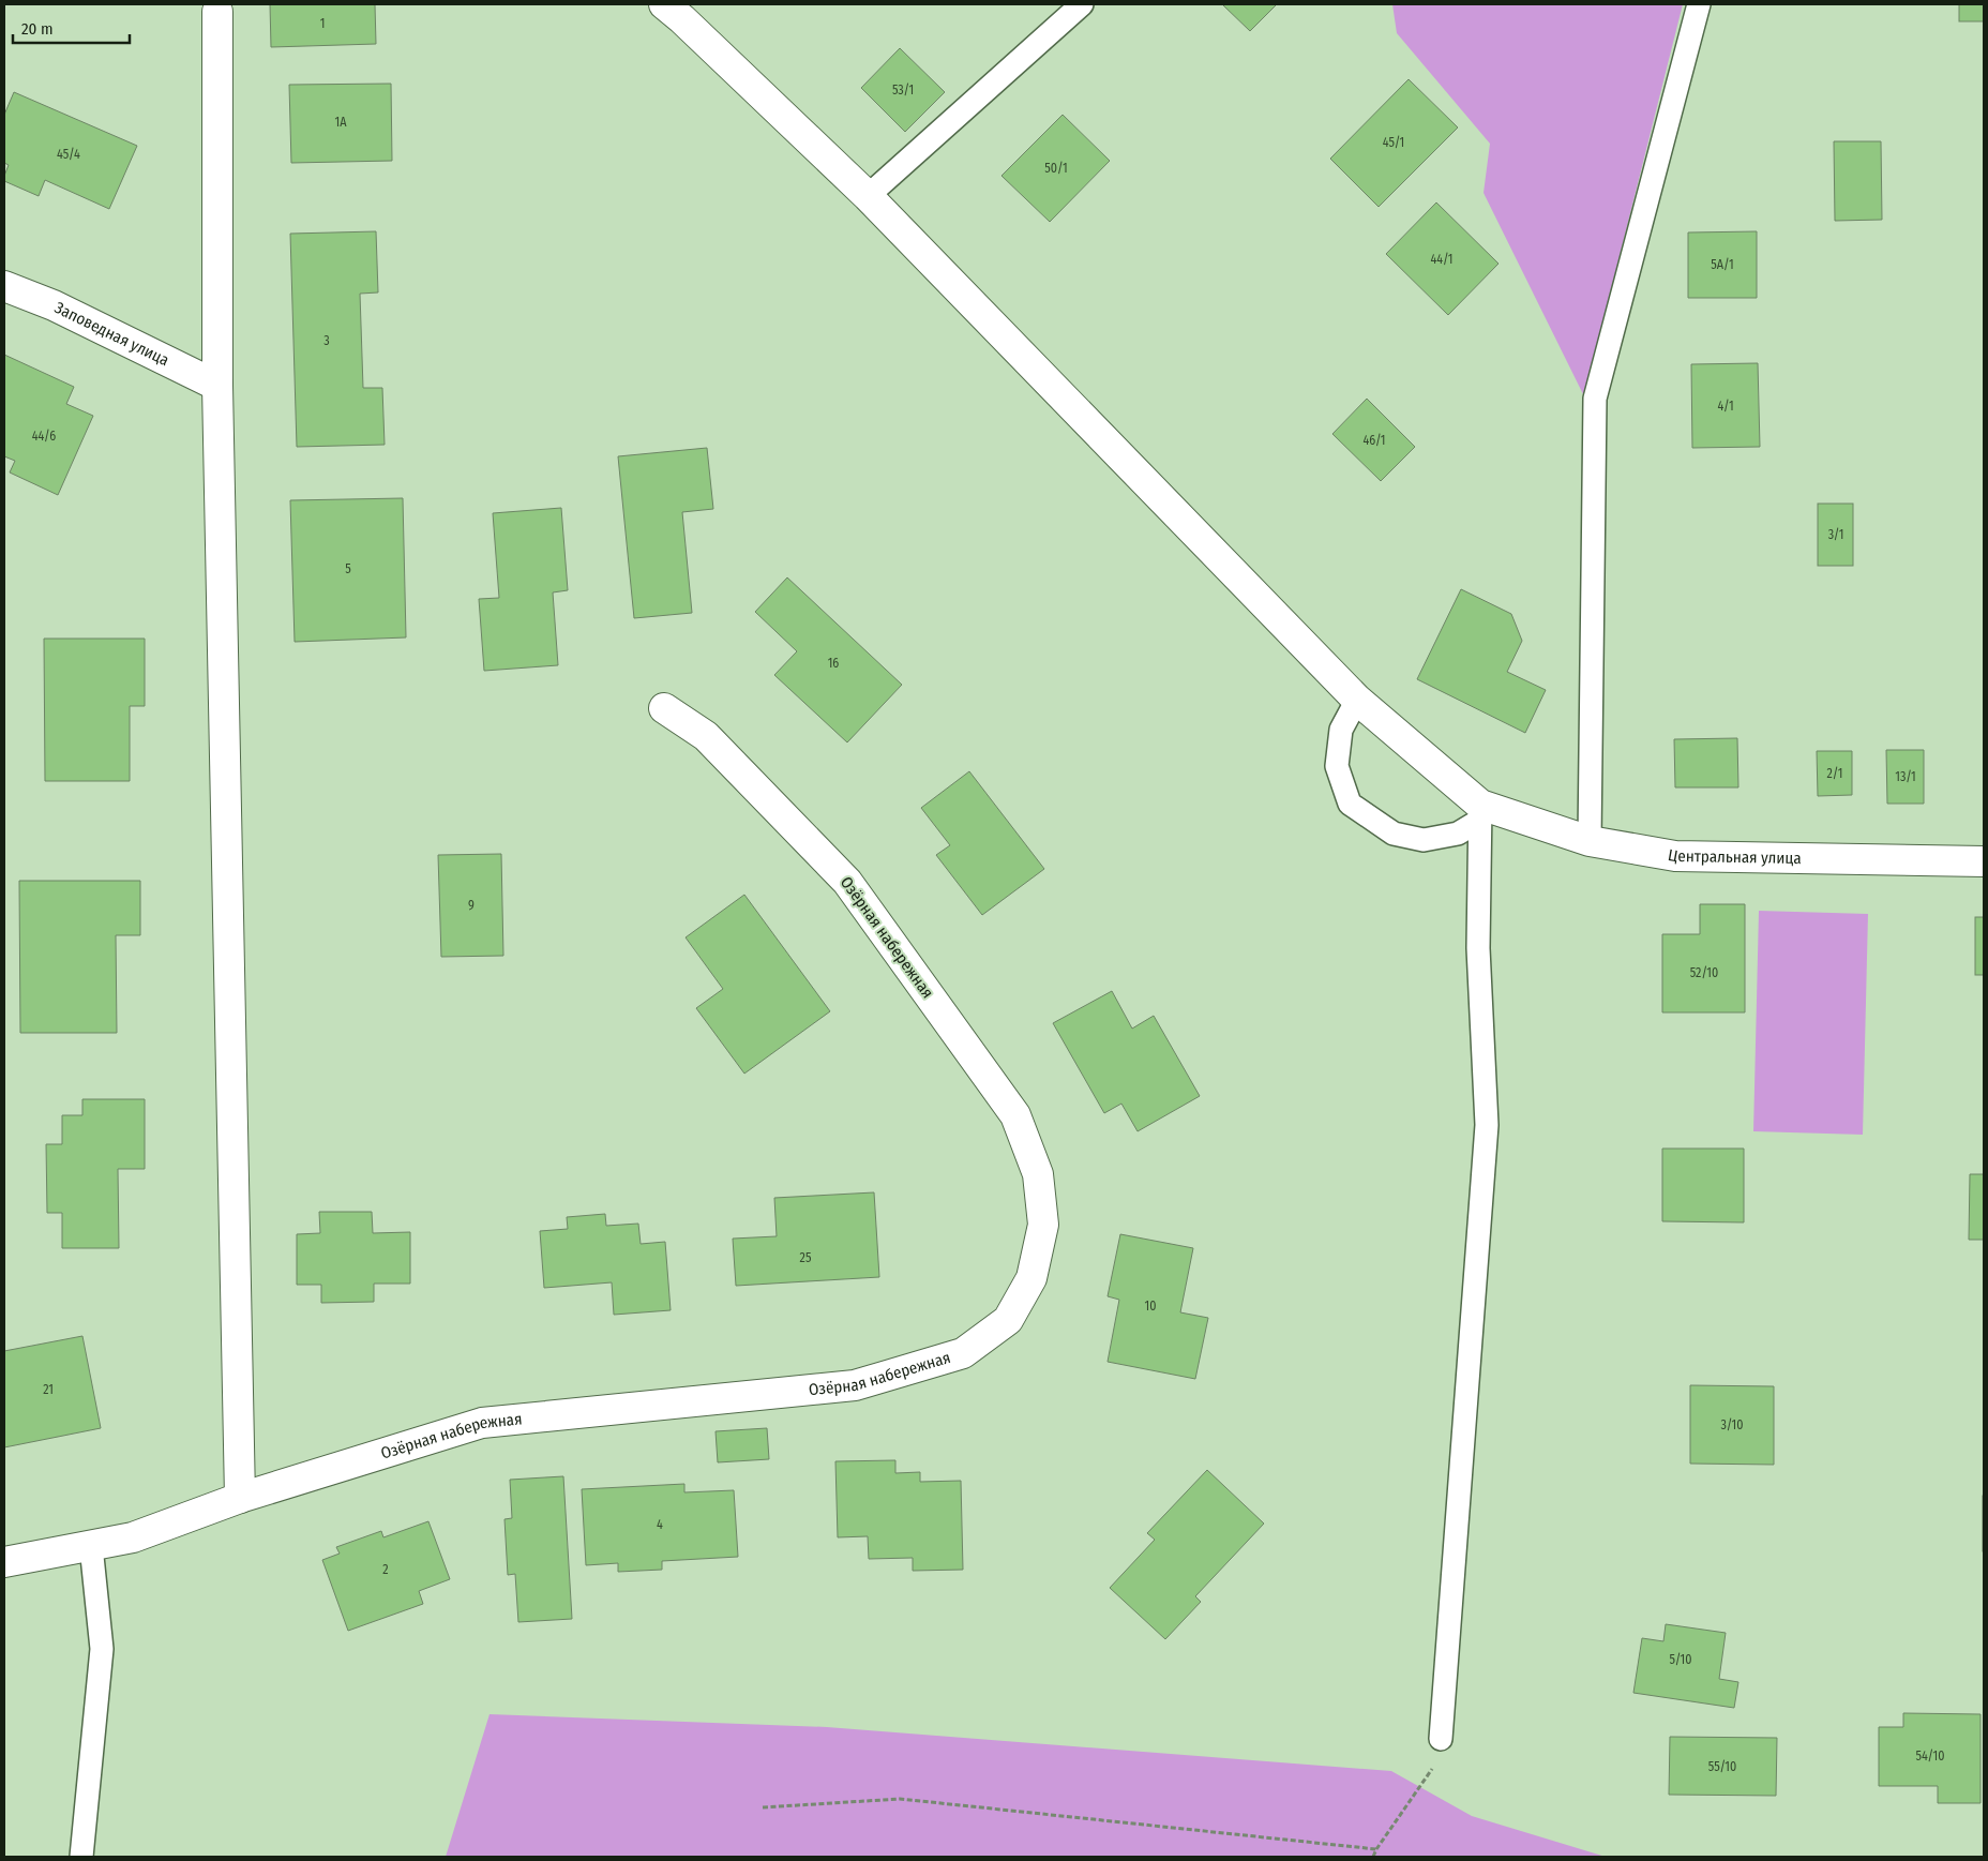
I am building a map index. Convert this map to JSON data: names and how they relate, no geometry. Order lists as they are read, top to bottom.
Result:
{
  "streets": {
    "street": ["Заповедная улица", "Центральная улица", "Озёрная набережная"]
  },
  "house_numbers": [
    "1",
    "53/1",
    "1А",
    "45/1",
    "45/4",
    "50/1",
    "44/1",
    "5А/1",
    "3",
    "4/1",
    "44/6",
    "46/1",
    "3/1",
    "5",
    "16",
    "2/1",
    "13/1",
    "9",
    "52/10",
    "25",
    "10",
    "21",
    "3/10",
    "4",
    "2",
    "5/10",
    "54/10",
    "55/10"
  ],
  "scale_bar": "20 m"
}
